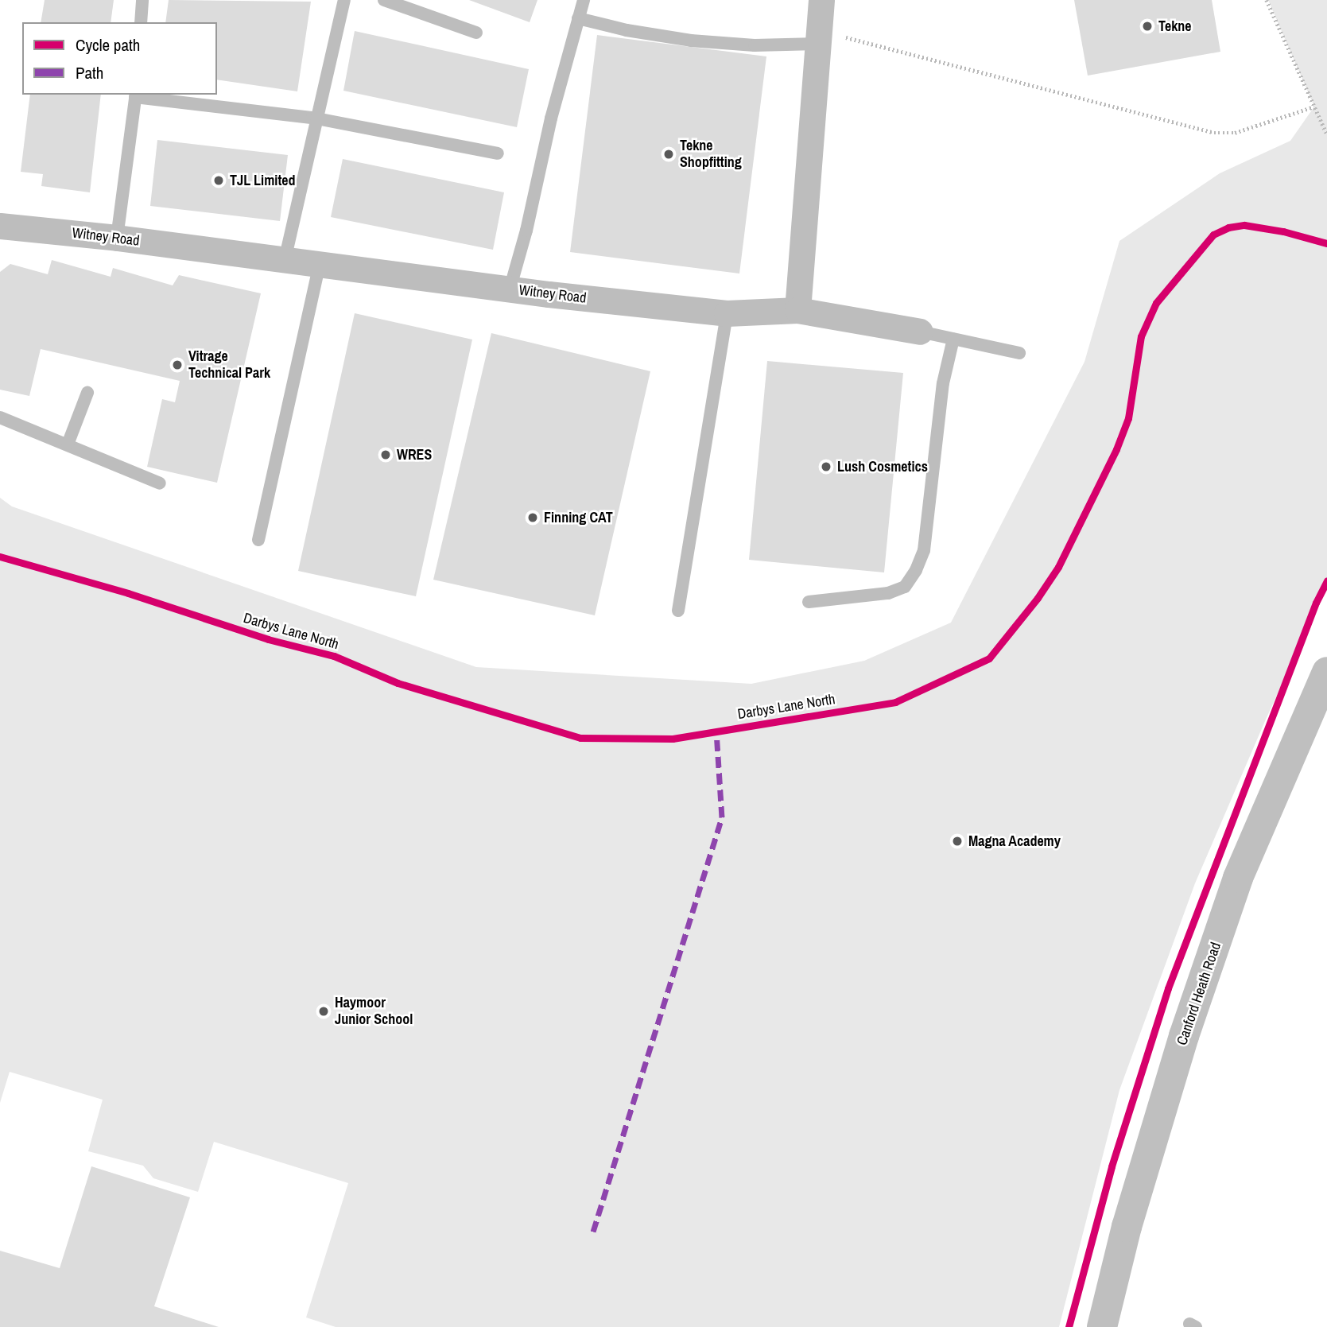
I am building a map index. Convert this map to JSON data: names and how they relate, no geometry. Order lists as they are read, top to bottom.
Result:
{
  "streets": {
    "main road": ["Canford Heath Road"],
    "street": ["Witney Road"],
    "cycle path": ["Darbys Lane North"]
  },
  "places": [
    "Tekne",
    "Tekne Shopfitting",
    "TJL Limited",
    "Vitrage Technical Park",
    "WRES",
    "Lush Cosmetics",
    "Finning CAT",
    "Magna Academy",
    "Haymoor Junior School"
  ],
  "legend": ["Cycle path", "Path"]
}
